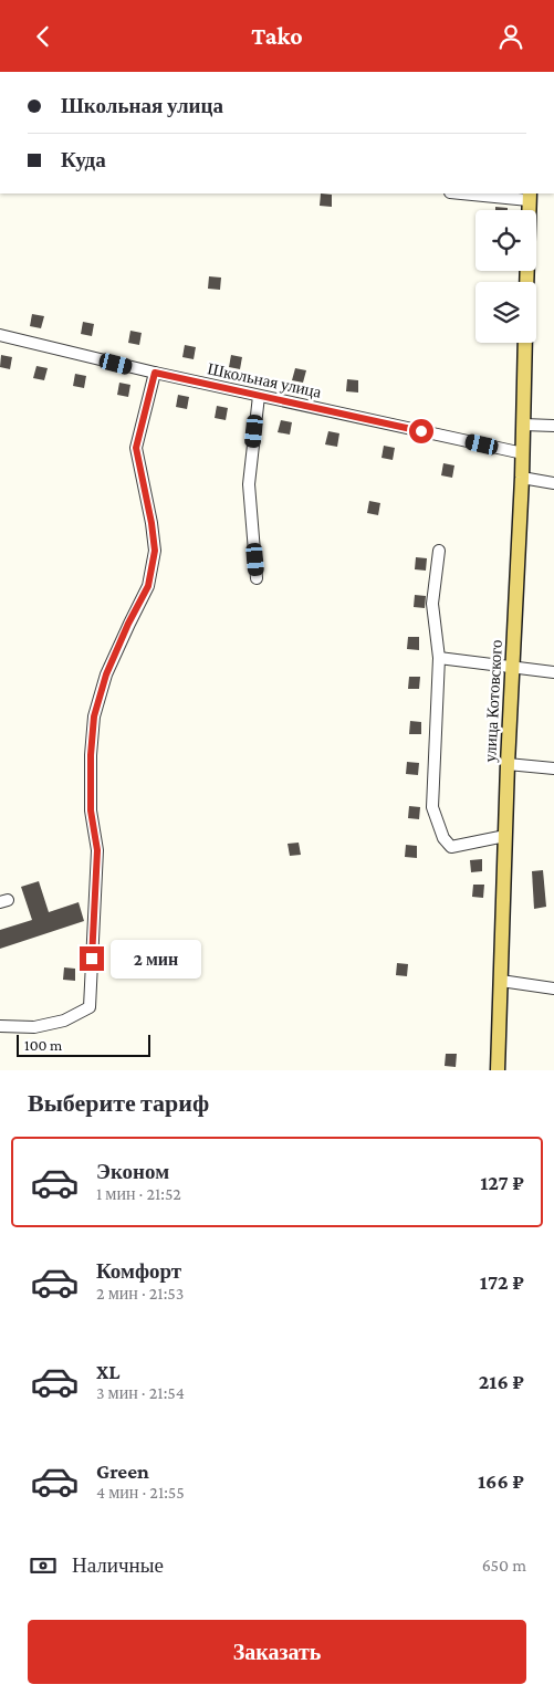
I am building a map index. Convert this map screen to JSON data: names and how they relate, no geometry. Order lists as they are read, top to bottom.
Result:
{
  "streets": {
    "main road": ["улица Котовского"],
    "street": ["Школьная улица"]
  },
  "crossings": [
    ["Школьная улица", "улица Котовского"]
  ],
  "scale_bar": "100 m",
  "page": {
    "header": "Tako",
    "banner": ["Школьная улица", "Куда"],
    "bubble": "2 мин",
    "scale": "100 m",
    "heading": "Выберите тариф",
    "list": [
      {
        "name": "Эконом",
        "note": "1 мин · 21:52",
        "value": "127 ₽"
      },
      {
        "name": "Комфорт",
        "note": "2 мин · 21:53",
        "value": "172 ₽"
      },
      {
        "name": "XL",
        "note": "3 мин · 21:54",
        "value": "216 ₽"
      },
      {
        "name": "Green",
        "note": "4 мин · 21:55",
        "value": "166 ₽"
      }
    ],
    "pay": ["Наличные", "650 m"],
    "buttons": "Заказать"
  }
}
